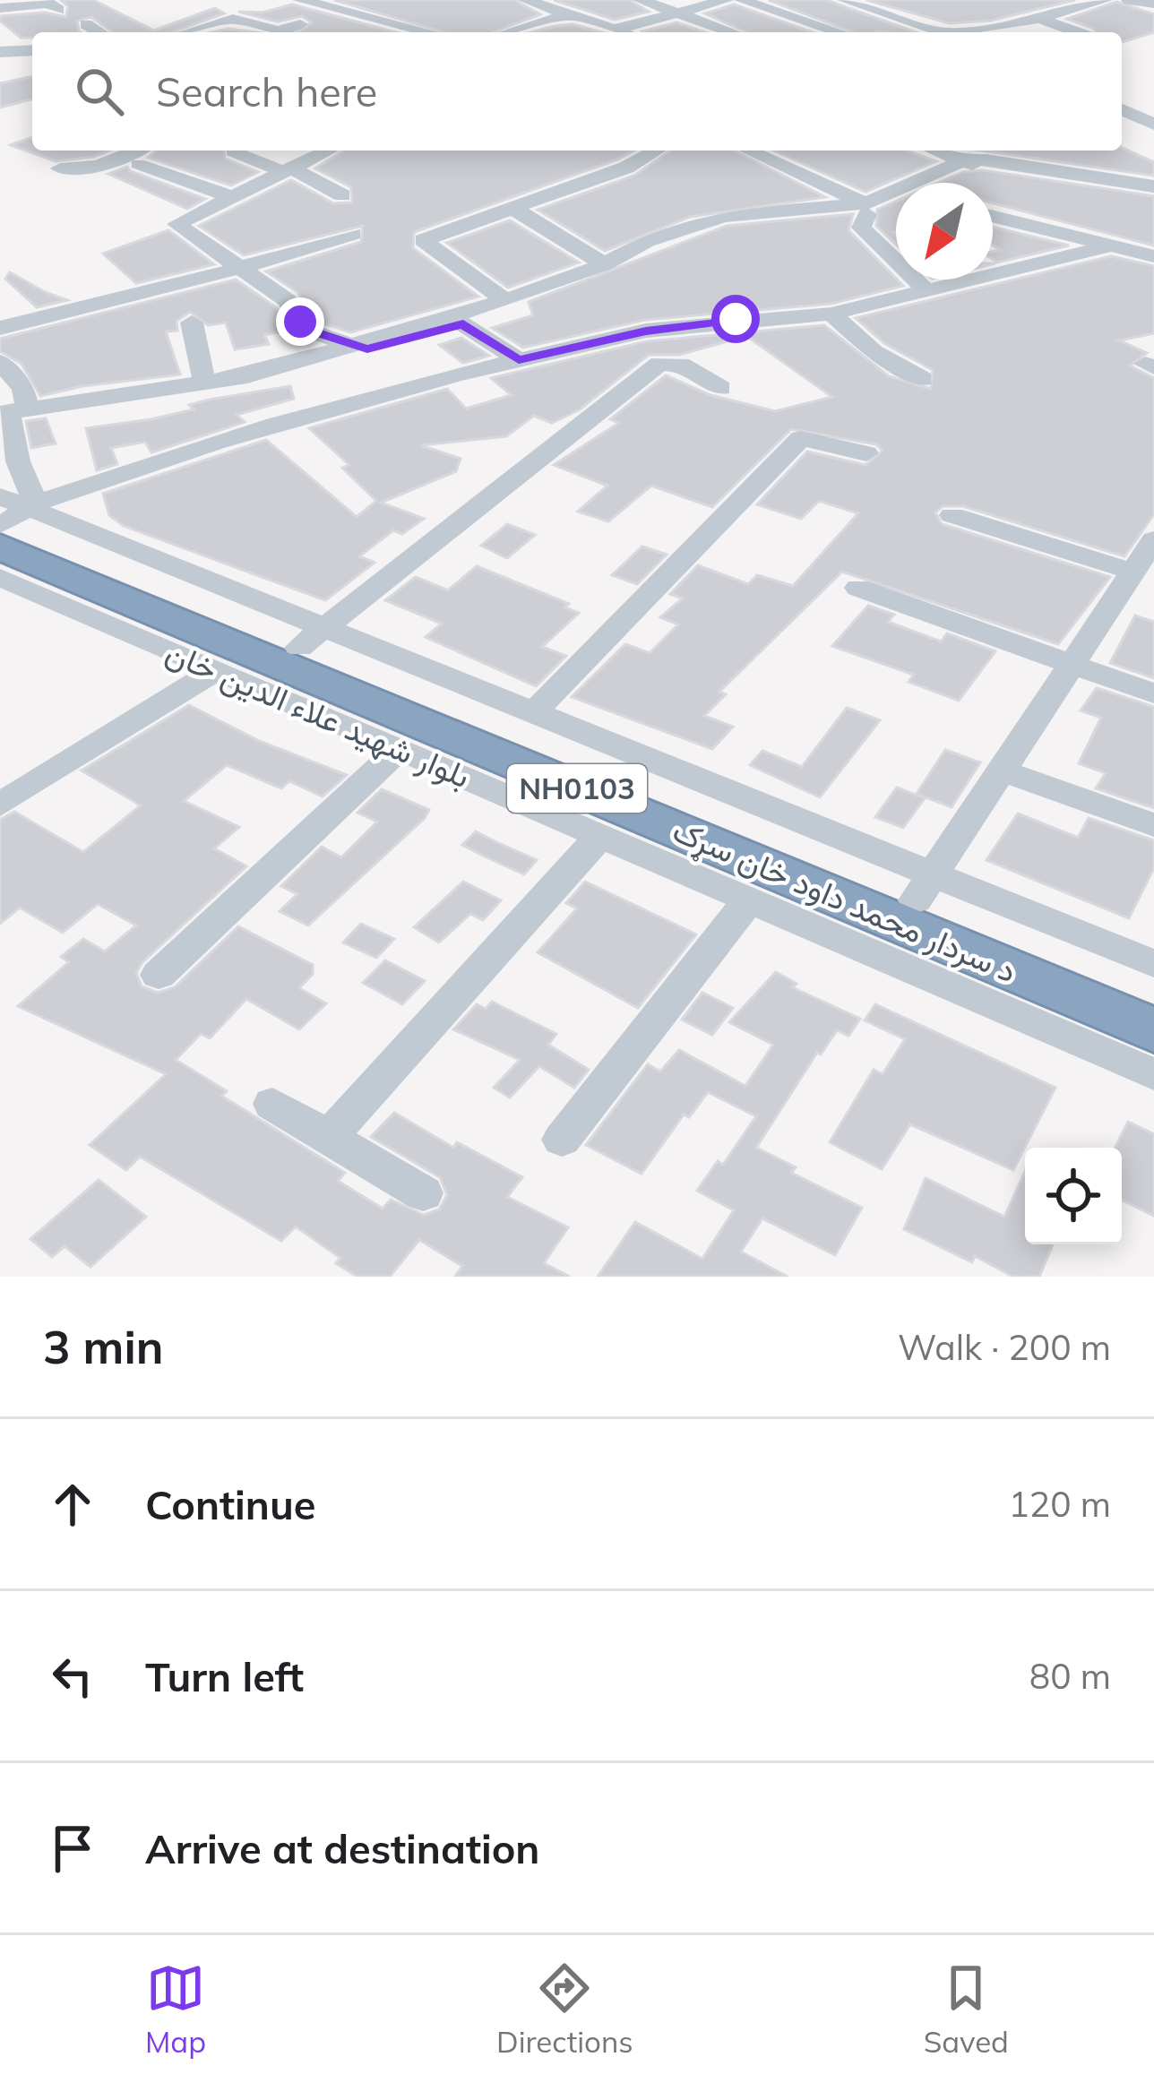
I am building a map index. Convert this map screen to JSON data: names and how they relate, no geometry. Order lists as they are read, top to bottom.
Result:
{
  "streets": {
    "highway": ["NH0103", "د سردار محمد داود خان سړک"],
    "street": ["بلوار شهید علاء الدین خان"]
  },
  "crossings": [
    ["بلوار شهید علاء الدین خان", "د سردار محمد داود خان سړک"]
  ],
  "north": "bottom left",
  "page": {
    "search": "Search here",
    "heading": ["3 min", "Walk · 200 m"],
    "list": [
      ["Continue", "120 m"],
      ["Turn left", "80 m"],
      "Arrive at destination"
    ],
    "nav": ["Map", "Directions", "Saved"]
  }
}
